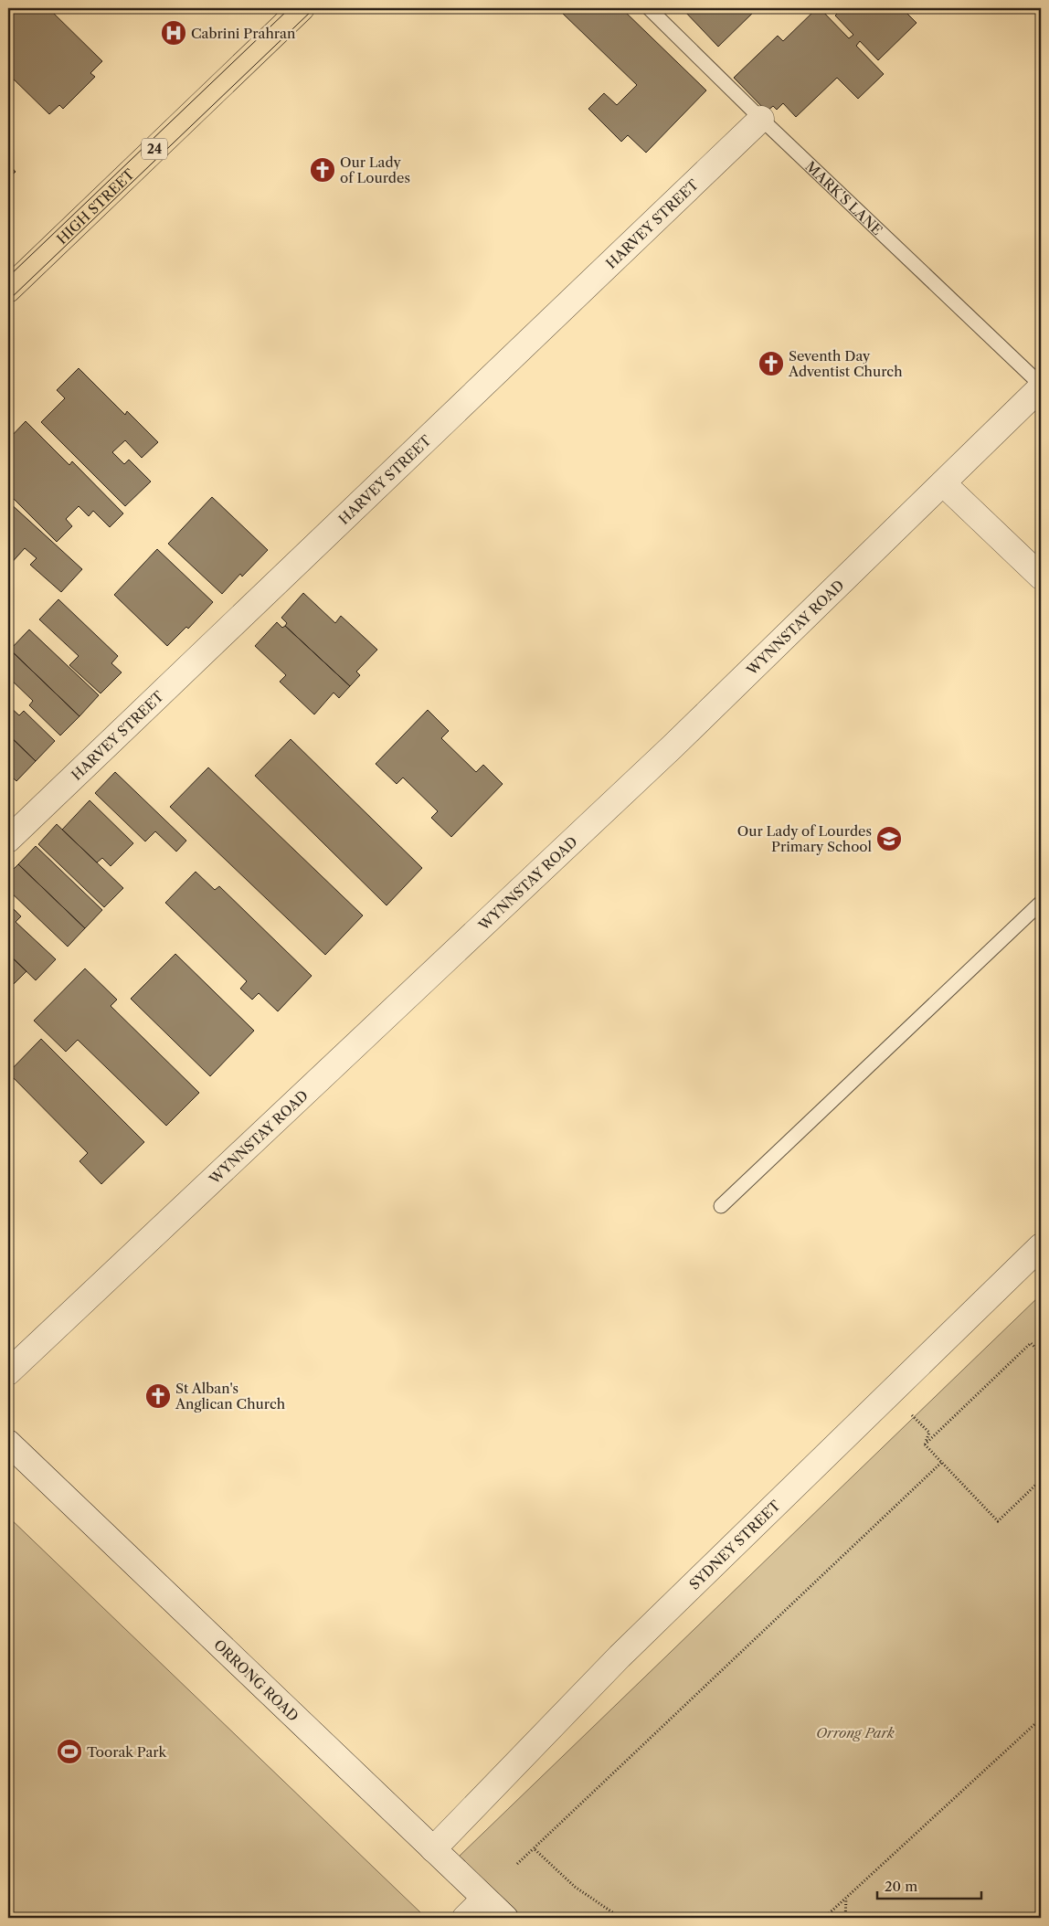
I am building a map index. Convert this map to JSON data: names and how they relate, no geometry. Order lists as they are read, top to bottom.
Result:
{
  "streets": {
    "main road": ["24", "HIGH STREET"],
    "street": [
      "HARVEY STREET",
      "WYNNSTAY ROAD",
      "SYDNEY STREET",
      "ORRONG ROAD"
    ],
    "lane": ["MARK'S LANE"]
  },
  "crossings": [
    ["MARK'S LANE", "HARVEY STREET"],
    ["MARK'S LANE", "WYNNSTAY ROAD"],
    ["SYDNEY STREET", "ORRONG ROAD"]
  ],
  "parks": ["Orrong Park"],
  "places": {
    "hospital": ["Cabrini Prahran"],
    "church": ["Our Lady of Lourdes", "Seventh Day Adventist Church", "St Alban's Anglican Church"],
    "school or university": ["Our Lady of Lourdes Primary School"],
    "sports": ["Toorak Park"]
  },
  "scale_bar": "20 m"
}
